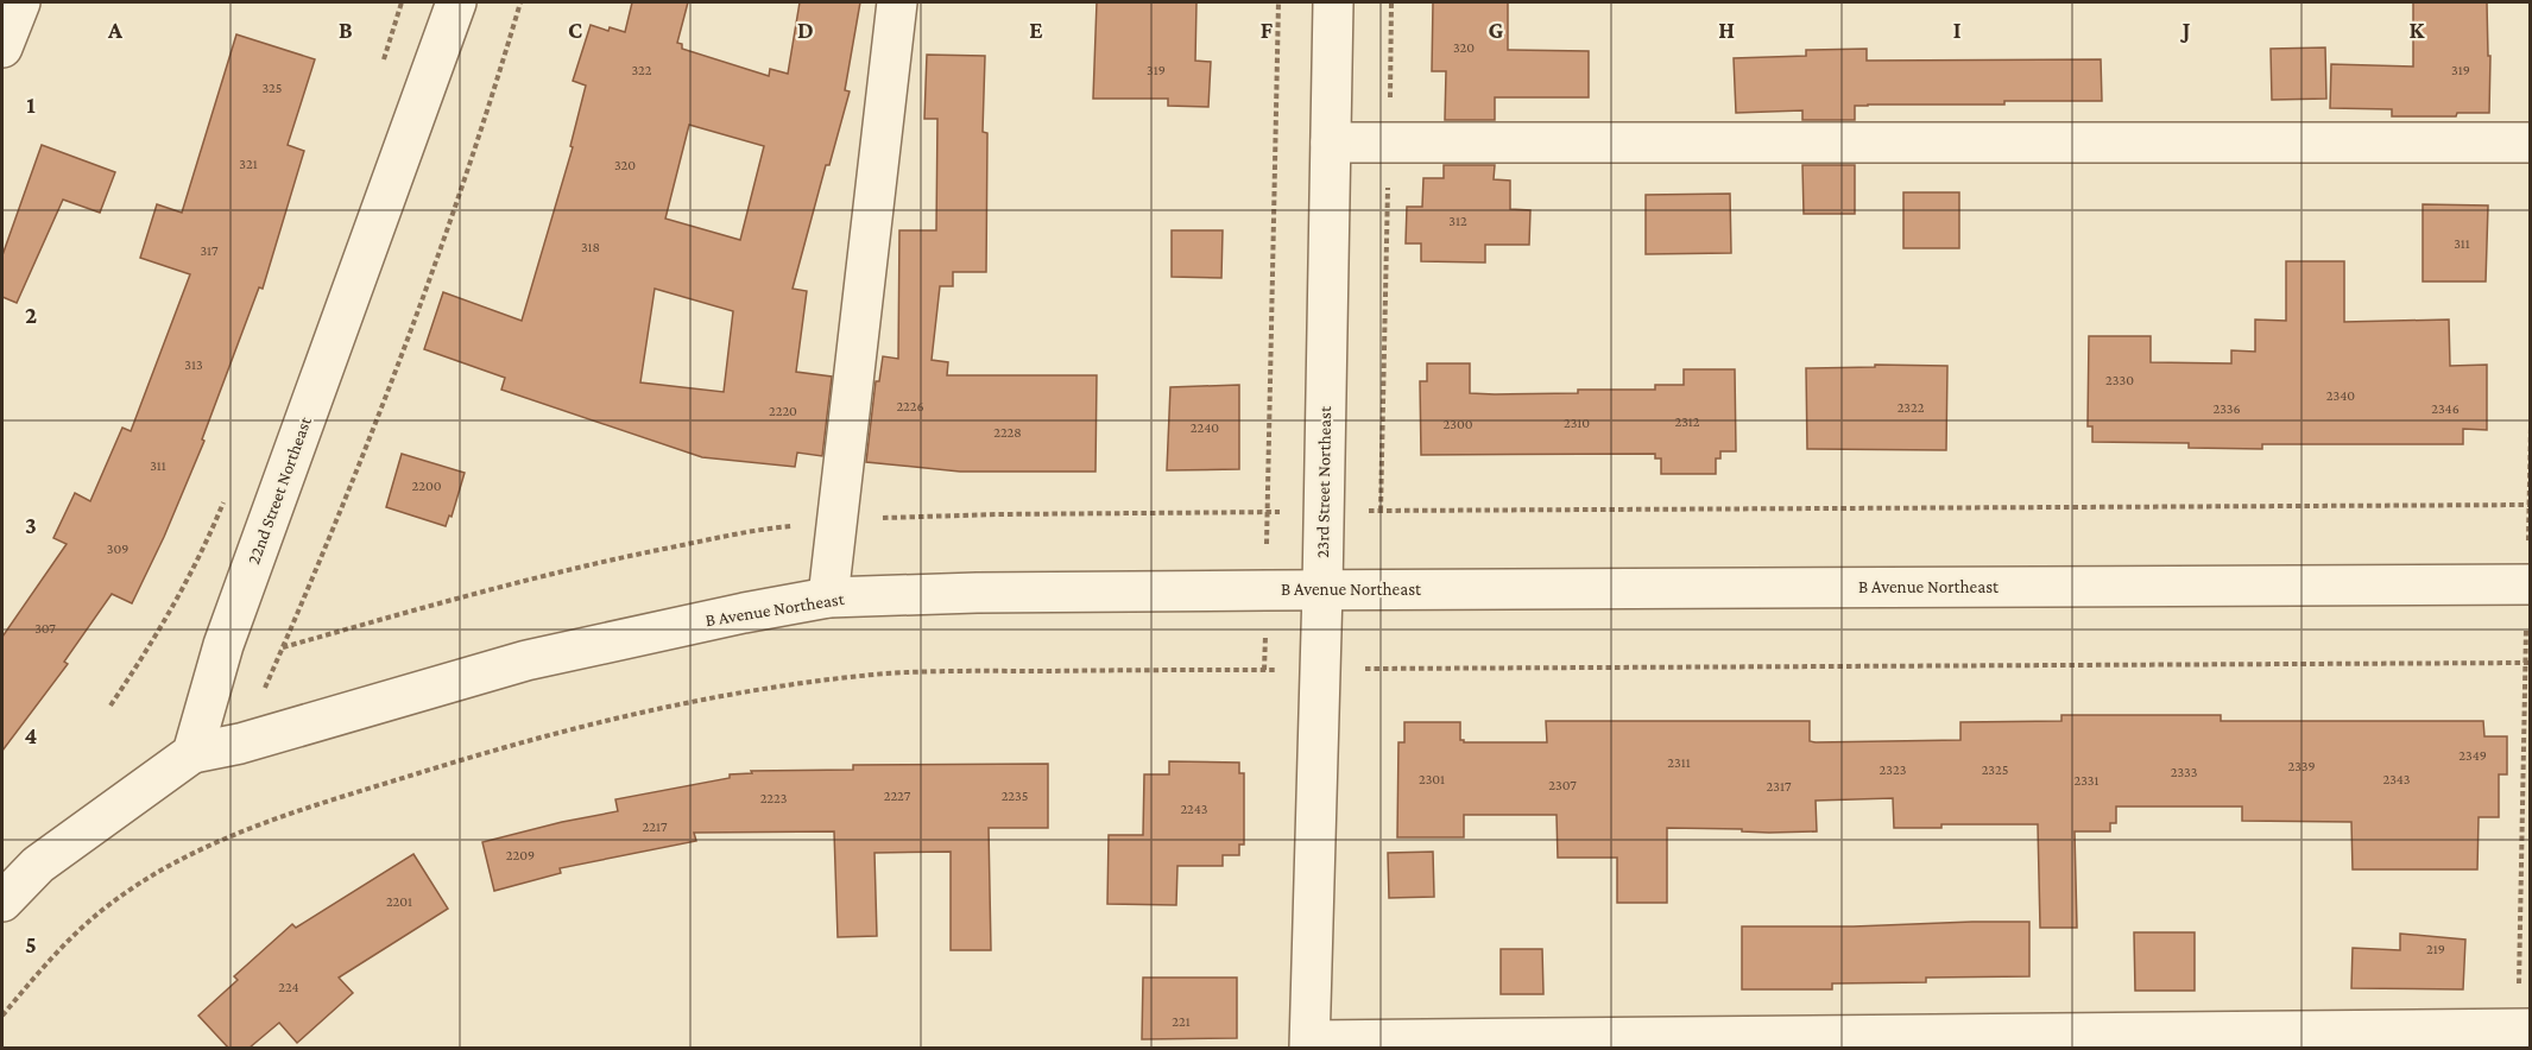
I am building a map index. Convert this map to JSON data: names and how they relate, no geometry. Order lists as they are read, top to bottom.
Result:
{
  "streets": {
    "street": ["23rd Street Northeast", "22nd Street Northeast", "B Avenue Northeast"]
  },
  "crossings": [
    ["23rd Street Northeast", "B Avenue Northeast"],
    ["22nd Street Northeast", "B Avenue Northeast"]
  ],
  "house_numbers": [
    "320",
    "322",
    "319",
    "319",
    "325",
    "321",
    "320",
    "312",
    "311",
    "318",
    "317",
    "313",
    "2330",
    "2340",
    "2226",
    "2322",
    "2336",
    "2346",
    "2220",
    "2312",
    "2310",
    "2300",
    "2240",
    "2228",
    "311",
    "2200",
    "309",
    "307",
    "2349",
    "2311",
    "2339",
    "2323",
    "2325",
    "2333",
    "2301",
    "2343",
    "2331",
    "2307",
    "2317",
    "2227",
    "2235",
    "2223",
    "2243",
    "2217",
    "2209",
    "2201",
    "219",
    "224",
    "221"
  ],
  "grid": {
    "columns": [
      "A",
      "B",
      "C",
      "D",
      "E",
      "F",
      "G",
      "H",
      "I",
      "J",
      "K"
    ],
    "rows": [
      "1",
      "2",
      "3",
      "4",
      "5"
    ]
  }
}
